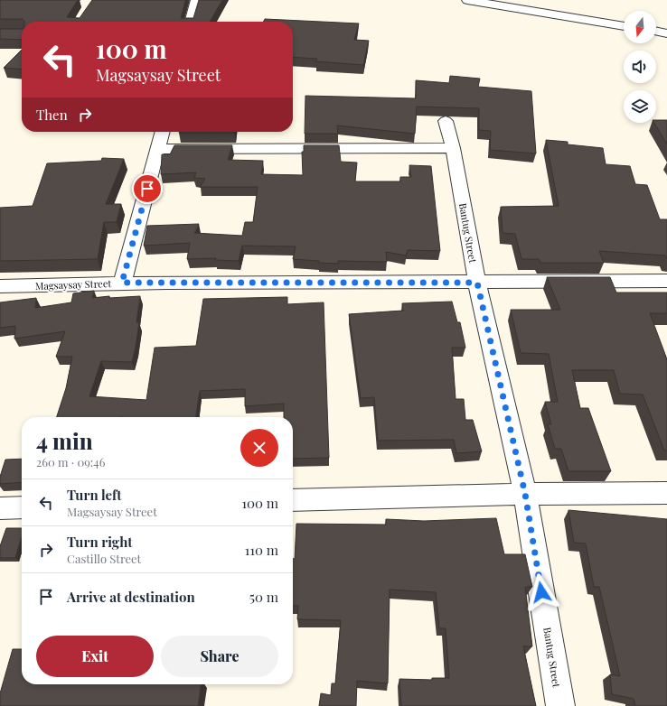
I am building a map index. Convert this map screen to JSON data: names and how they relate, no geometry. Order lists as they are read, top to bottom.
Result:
{
  "streets": {
    "street": ["Bantug Street", "Magsaysay Street"]
  },
  "crossings": [
    ["Bantug Street", "Magsaysay Street"]
  ],
  "north": "bottom",
  "page": {
    "turn": ["100 m", "Magsaysay Street"],
    "then": "Then",
    "heading": ["4 min", "260 m · 09:46"],
    "list": [
      {
        "name": "Turn left",
        "note": "Magsaysay Street",
        "value": "100 m"
      },
      {
        "name": "Turn right",
        "note": "Castillo Street",
        "value": "110 m"
      },
      {
        "name": "Arrive at destination",
        "value": "50 m"
      }
    ],
    "buttons": ["Exit", "Share"]
  }
}
